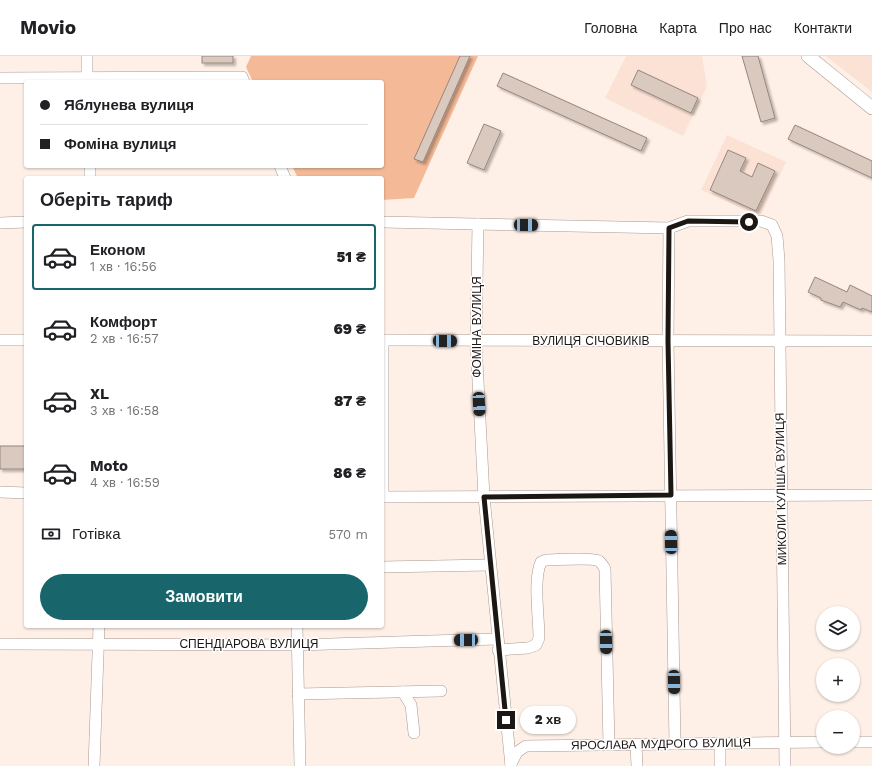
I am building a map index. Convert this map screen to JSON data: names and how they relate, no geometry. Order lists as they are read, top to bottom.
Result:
{
  "streets": {
    "street": [
      "ФОМІНА ВУЛИЦЯ",
      "ВУЛИЦЯ СІЧОВИКІВ",
      "МИКОЛИ КУЛІША ВУЛИЦЯ",
      "СПЕНДІАРОВА ВУЛИЦЯ",
      "ЯРОСЛАВА МУДРОГО ВУЛИЦЯ"
    ]
  },
  "crossings": [
    ["ФОМІНА ВУЛИЦЯ", "ВУЛИЦЯ СІЧОВИКІВ"],
    ["ФОМІНА ВУЛИЦЯ", "СПЕНДІАРОВА ВУЛИЦЯ"],
    ["ФОМІНА ВУЛИЦЯ", "ЯРОСЛАВА МУДРОГО ВУЛИЦЯ"],
    ["ВУЛИЦЯ СІЧОВИКІВ", "МИКОЛИ КУЛІША ВУЛИЦЯ"],
    ["МИКОЛИ КУЛІША ВУЛИЦЯ", "ЯРОСЛАВА МУДРОГО ВУЛИЦЯ"],
    ["СПЕНДІАРОВА ВУЛИЦЯ", "ЯРОСЛАВА МУДРОГО ВУЛИЦЯ"]
  ],
  "page": {
    "header": "Movio",
    "nav": [
      "Головна",
      "Карта",
      "Про нас",
      "Контакти"
    ],
    "banner": ["Яблунева вулиця", "Фоміна вулиця"],
    "heading": "Оберіть тариф",
    "list": [
      {
        "name": "Економ",
        "note": "1 хв · 16:56",
        "value": "51 ₴"
      },
      {
        "name": "Комфорт",
        "note": "2 хв · 16:57",
        "value": "69 ₴"
      },
      {
        "name": "XL",
        "note": "3 хв · 16:58",
        "value": "87 ₴"
      },
      {
        "name": "Moto",
        "note": "4 хв · 16:59",
        "value": "86 ₴"
      }
    ],
    "pay": ["Готівка", "570 m"],
    "buttons": "Замовити",
    "map_buttons": ["+", "−"],
    "bubble": "2 хв"
  }
}
